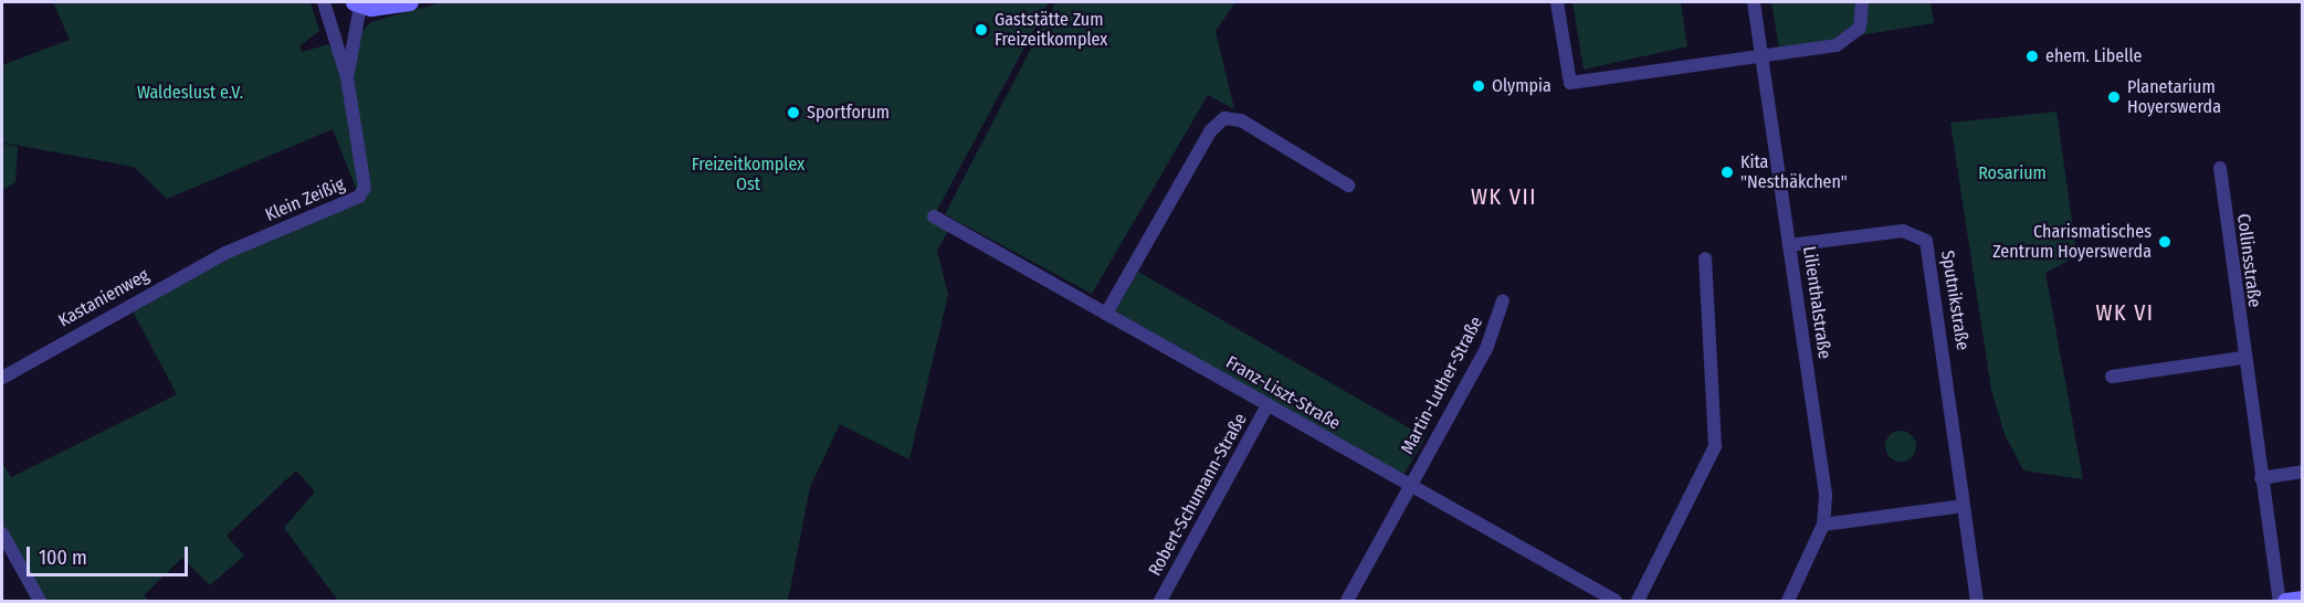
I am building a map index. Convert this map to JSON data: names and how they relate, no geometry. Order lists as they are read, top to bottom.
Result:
{
  "streets": {
    "street": [
      "Klein Zeißig",
      "Collinsstraße",
      "Kastanienweg",
      "Sputnikstraße",
      "Lilienthalstraße",
      "Martin-Luther-Straße",
      "Franz-Liszt-Straße",
      "Robert-Schumann-Straße"
    ]
  },
  "crossings": [
    ["Klein Zeißig", "Kastanienweg"],
    ["Sputnikstraße", "Lilienthalstraße"],
    ["Martin-Luther-Straße", "Franz-Liszt-Straße"],
    ["Franz-Liszt-Straße", "Robert-Schumann-Straße"]
  ],
  "districts": ["WK VII", "WK VI"],
  "parks": ["Waldeslust e.V.", "Freizeitkomplex Ost", "Rosarium"],
  "places": [
    "Gaststätte Zum Freizeitkomplex",
    "ehem. Libelle",
    "Olympia",
    "Planetarium Hoyerswerda",
    "Sportforum",
    "Kita \"Nesthäkchen\"",
    "Charismatisches Zentrum Hoyerswerda"
  ],
  "scale_bar": "100 m"
}
